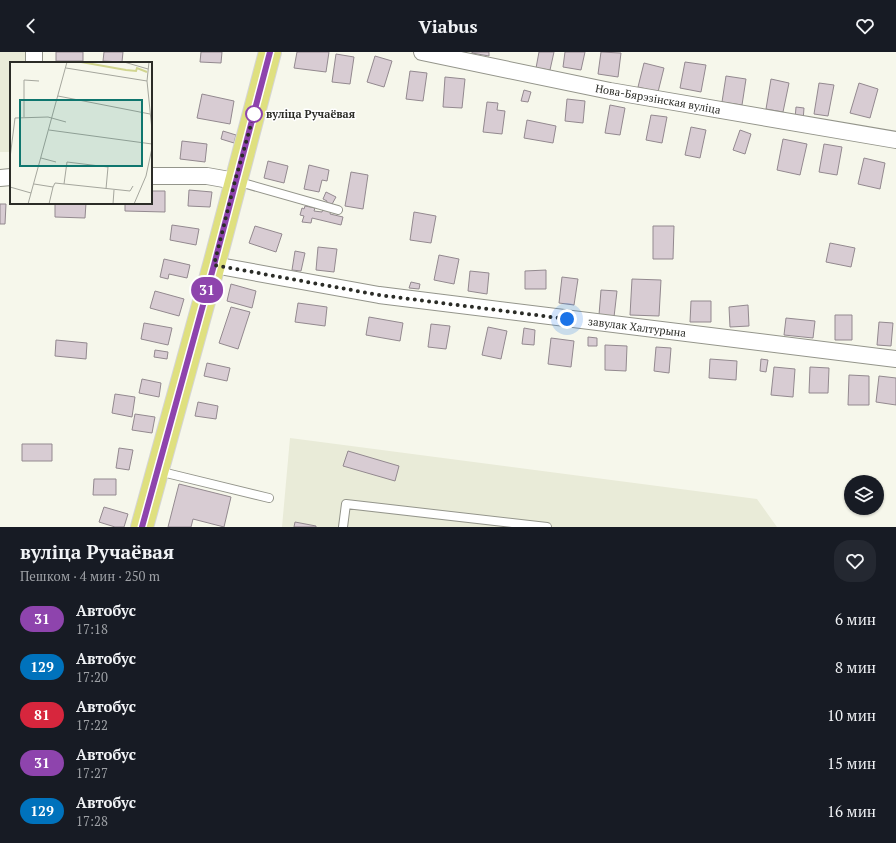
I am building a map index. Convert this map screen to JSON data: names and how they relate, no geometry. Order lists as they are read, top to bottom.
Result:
{
  "streets": {
    "street": ["Нова-Бярэзінская вуліца", "завулак Халтурына"]
  },
  "places": ["вуліца Ручаёвая"],
  "lines": ["bus line 31"],
  "page": {
    "header": "Viabus",
    "on_map": "31",
    "heading": ["вуліца Ручаёвая", "Пешком · 4 мин · 250 m"],
    "list": [
      {
        "mark": "31",
        "name": "Автобус",
        "note": "17:18",
        "value": "6 мин"
      },
      {
        "mark": "129",
        "name": "Автобус",
        "note": "17:20",
        "value": "8 мин"
      },
      {
        "mark": "81",
        "name": "Автобус",
        "note": "17:22",
        "value": "10 мин"
      },
      {
        "mark": "31",
        "name": "Автобус",
        "note": "17:27",
        "value": "15 мин"
      },
      {
        "mark": "129",
        "name": "Автобус",
        "note": "17:28",
        "value": "16 мин"
      }
    ]
  }
}
